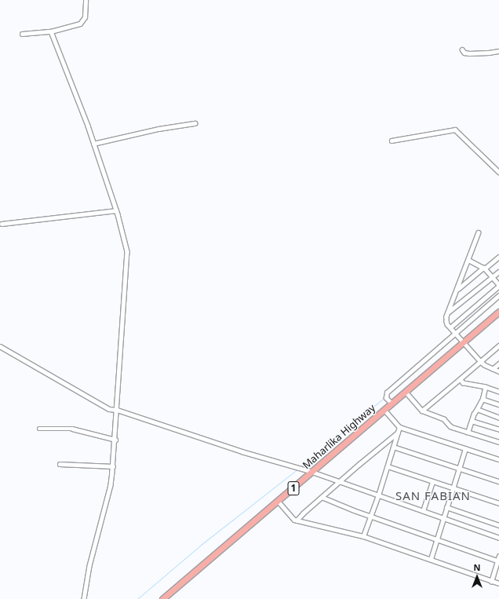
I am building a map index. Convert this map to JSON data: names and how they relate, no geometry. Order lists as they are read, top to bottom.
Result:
{
  "streets": {
    "highway": ["Maharlika Highway", "1"]
  },
  "districts": ["SAN FABIAN"],
  "north": "top"
}
